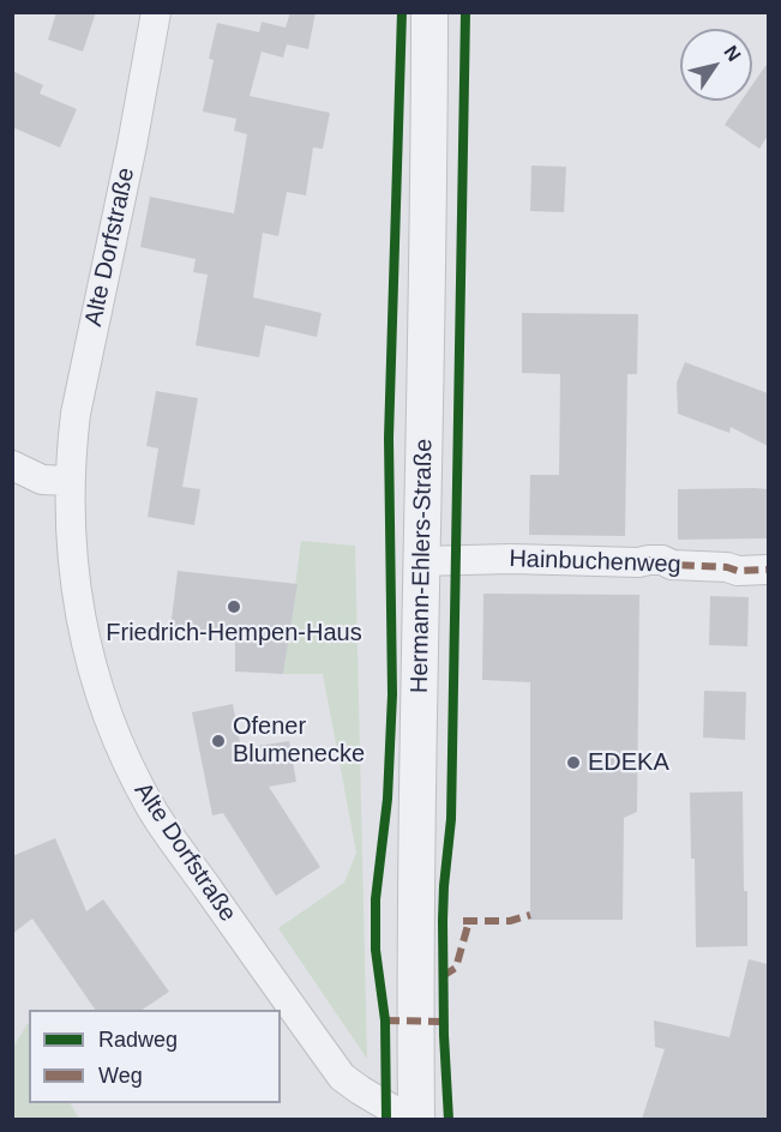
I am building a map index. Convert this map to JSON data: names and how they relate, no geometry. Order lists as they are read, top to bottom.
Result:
{
  "streets": {
    "street": ["Alte Dorfstraße", "Hainbuchenweg", "Hermann-Ehlers-Straße"]
  },
  "crossings": [
    ["Hainbuchenweg", "Hermann-Ehlers-Straße"]
  ],
  "places": ["Friedrich-Hempen-Haus", "Ofener Blumenecke", "EDEKA"],
  "legend": ["Radweg", "Weg"],
  "north": "top right"
}
